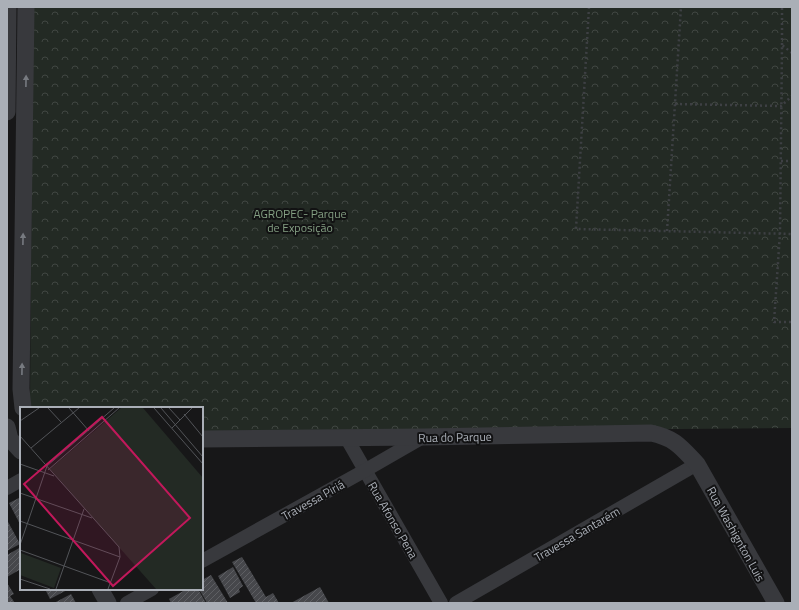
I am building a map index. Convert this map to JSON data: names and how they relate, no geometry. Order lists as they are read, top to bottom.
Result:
{
  "streets": {
    "street": [
      "Rua do Parque",
      "Travessa Piriá",
      "Rua Afonso Pena",
      "Travessa Santarém",
      "Rua Washignton Luis"
    ]
  },
  "crossings": [
    ["Rua do Parque", "Travessa Piriá"],
    ["Rua do Parque", "Rua Afonso Pena"],
    ["Rua do Parque", "Travessa Santarém"],
    ["Rua do Parque", "Rua Washignton Luis"],
    ["Travessa Piriá", "Rua Afonso Pena"],
    ["Travessa Santarém", "Rua Washignton Luis"]
  ],
  "parks": ["AGROPEC- Parque de Exposição"]
}
